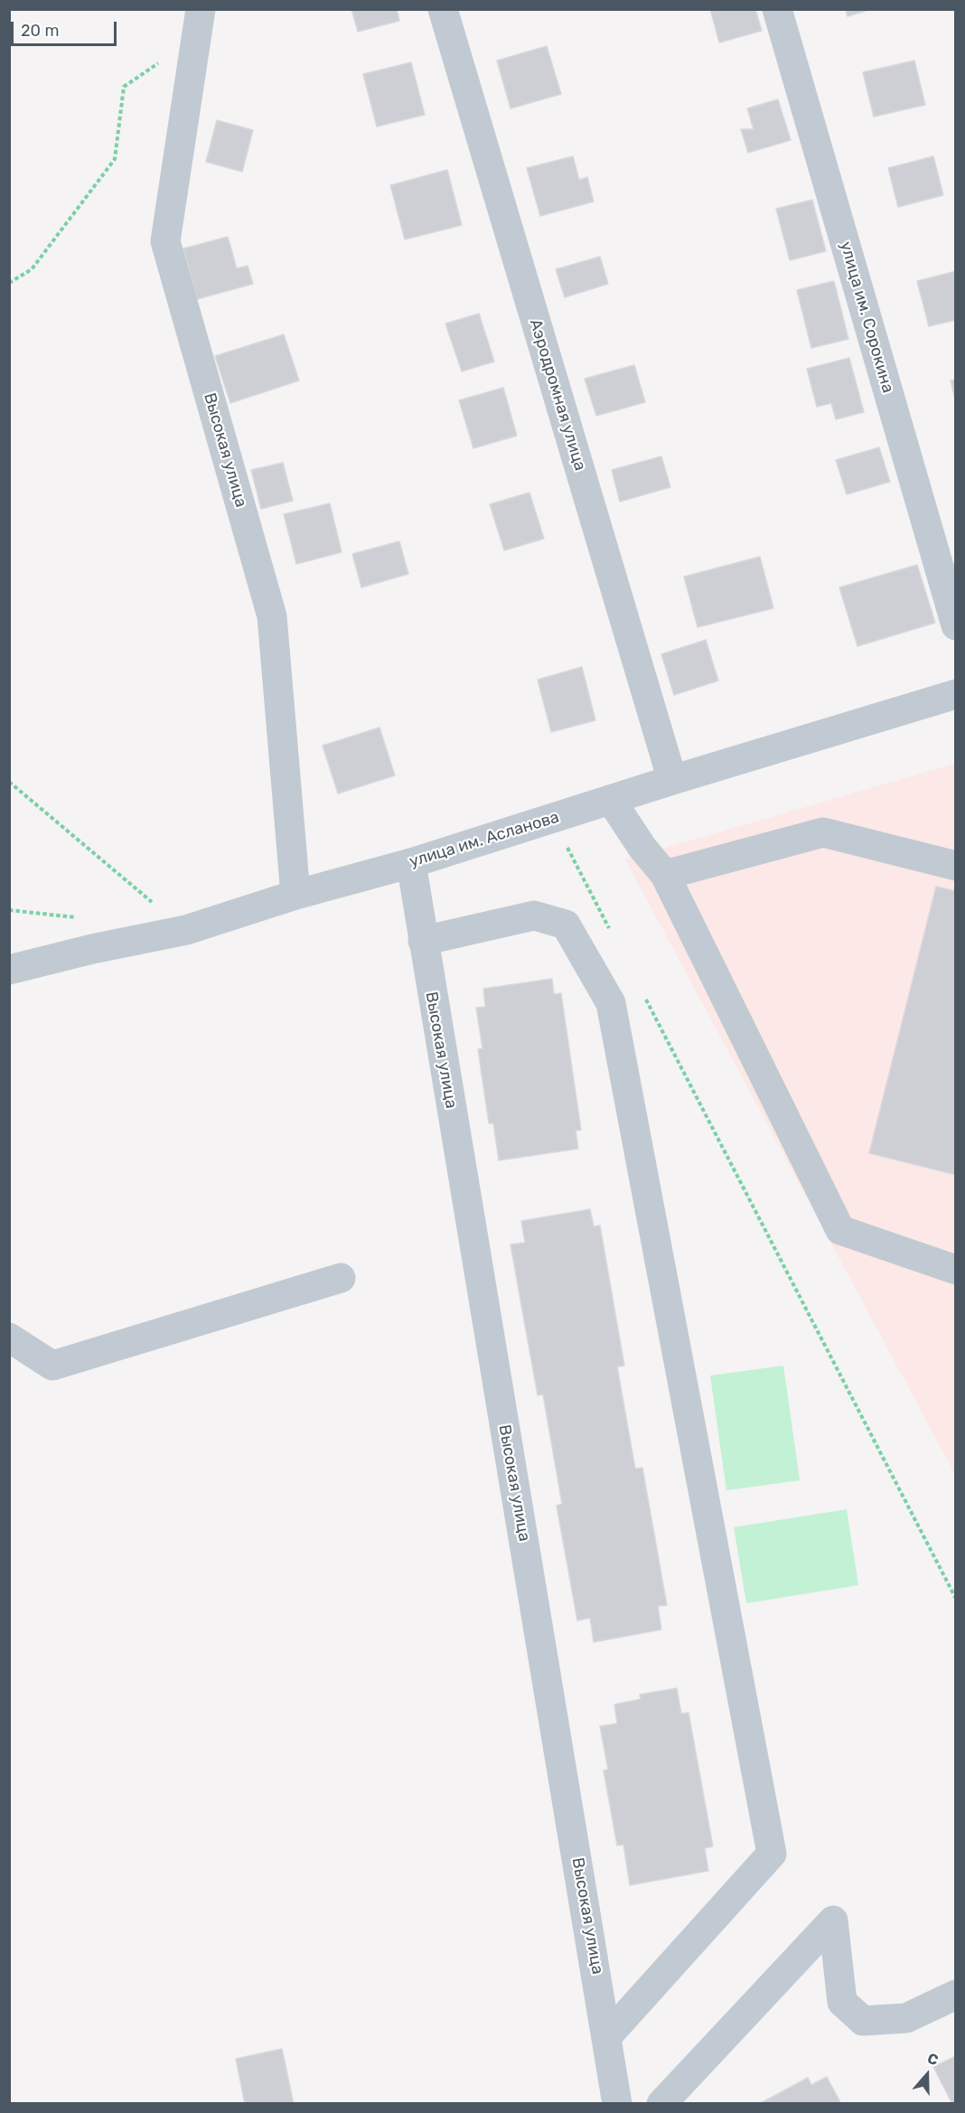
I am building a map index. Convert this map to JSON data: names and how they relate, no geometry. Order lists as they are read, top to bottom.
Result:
{
  "streets": {
    "street": [
      "улица им. Сорокина",
      "Аэродромная улица",
      "Высокая улица",
      "улица им. Асланова"
    ]
  },
  "crossings": [
    ["Аэродромная улица", "улица им. Асланова"],
    ["Высокая улица", "улица им. Асланова"]
  ],
  "scale_bar": "20 m",
  "north": "top"
}
